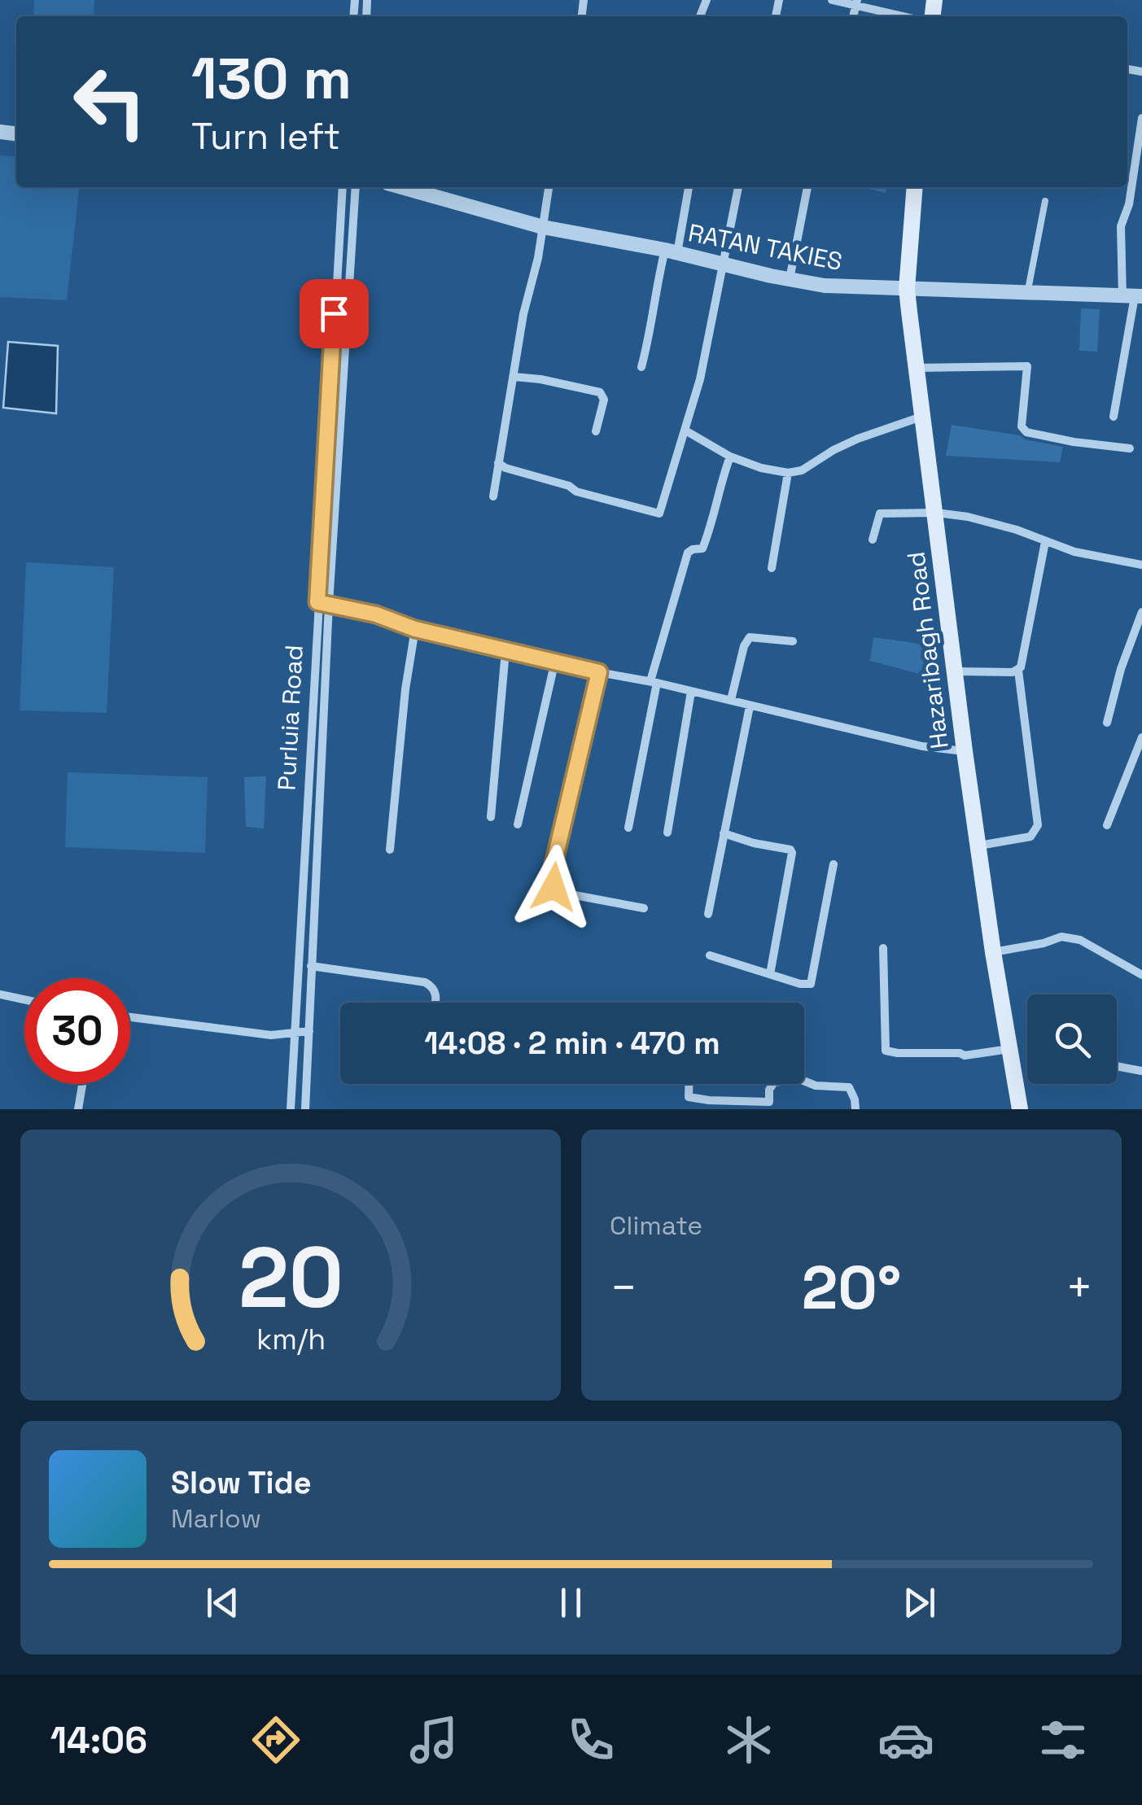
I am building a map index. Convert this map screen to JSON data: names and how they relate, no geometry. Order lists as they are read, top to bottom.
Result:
{
  "streets": {
    "main road": ["Hazaribagh Road"],
    "street": ["RATAN TAKIES", "Purluia Road"]
  },
  "crossings": [
    ["RATAN TAKIES", "Hazaribagh Road"]
  ],
  "page": {
    "turn": ["130 m", "Turn left"],
    "limit": "30",
    "trip": "14:08 · 2 min · 470 m",
    "tile": "Climate",
    "heat": ["−", "20°", "+"],
    "song": ["Slow Tide", "Marlow"],
    "tabs": "14:06",
    "gauge": ["20", "km/h"]
  }
}
